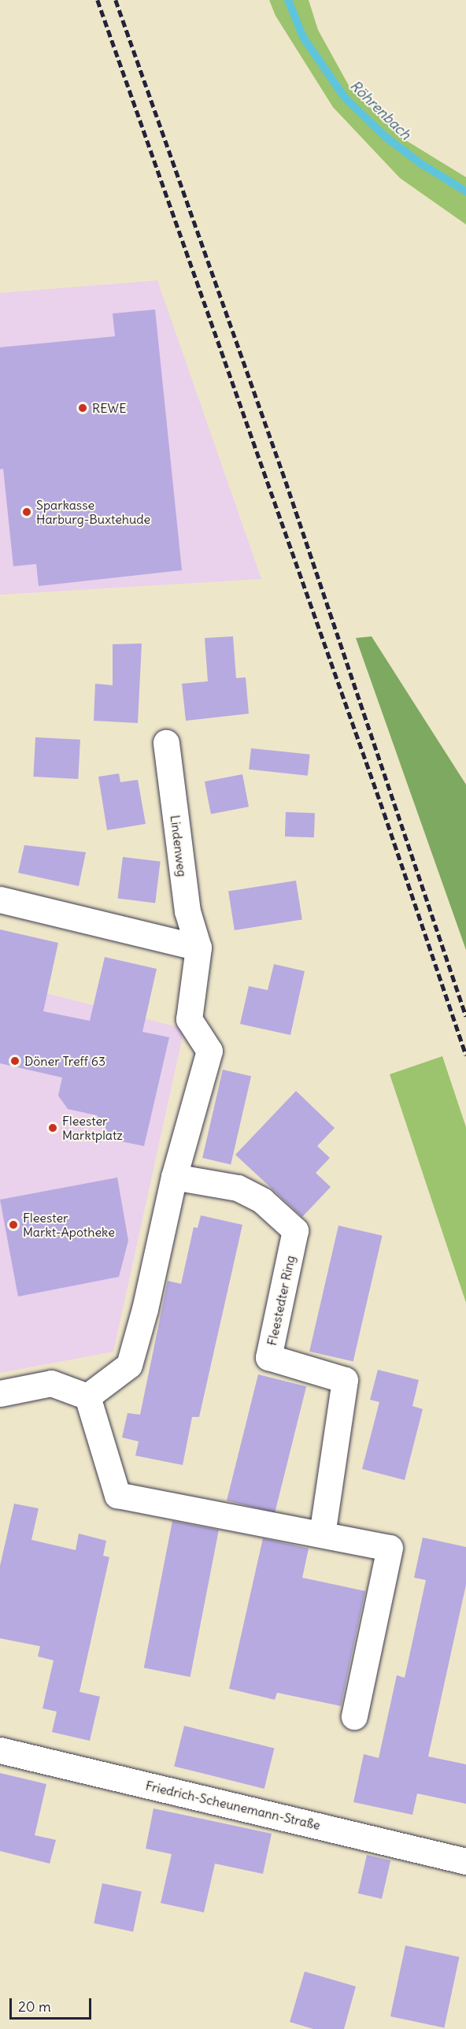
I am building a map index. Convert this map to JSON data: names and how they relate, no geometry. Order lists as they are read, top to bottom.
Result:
{
  "streets": {
    "street": ["Lindenweg", "Fleestedter Ring", "Friedrich-Scheunemann-Straße"]
  },
  "crossings": [
    ["Lindenweg", "Fleestedter Ring"]
  ],
  "water": ["Röhrenbach"],
  "places": [
    "REWE",
    "Sparkasse Harburg-Buxtehude",
    "Döner Treff 63",
    "Fleester Marktplatz",
    "Fleester Markt-Apotheke"
  ],
  "scale_bar": "20 m"
}
